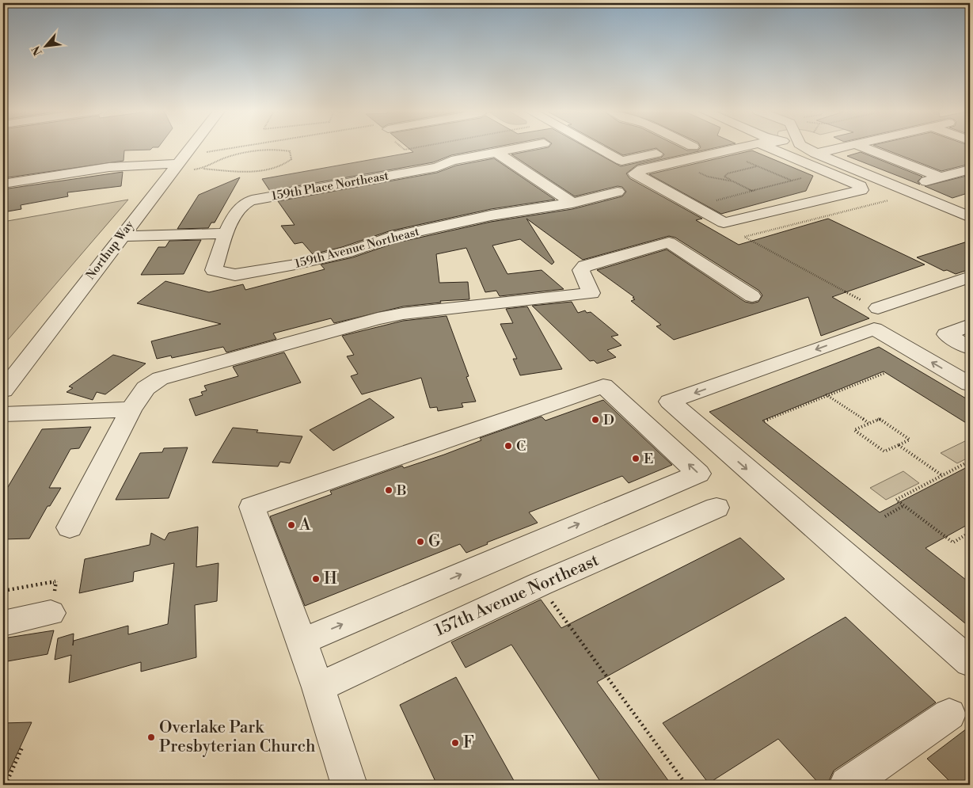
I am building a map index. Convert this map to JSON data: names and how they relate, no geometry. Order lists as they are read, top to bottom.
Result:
{
  "streets": {
    "street": [
      "159th Place Northeast",
      "159th Avenue Northeast",
      "Northup Way",
      "157th Avenue Northeast"
    ]
  },
  "crossings": [
    ["159th Place Northeast", "159th Avenue Northeast"]
  ],
  "places": [
    "D",
    "C",
    "E",
    "B",
    "A",
    "G",
    "H",
    "Overlake Park Presbyterian Church",
    "F"
  ],
  "north": "bottom left"
}
